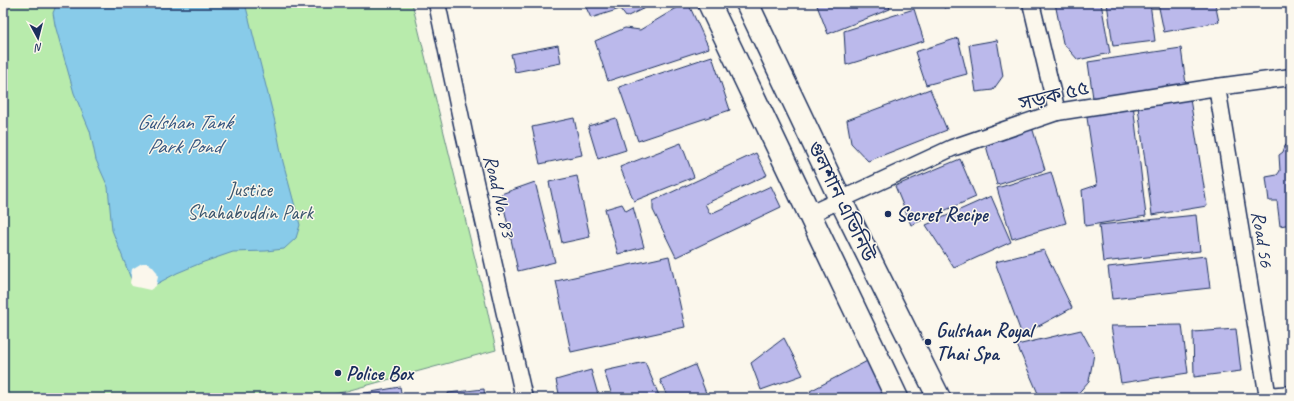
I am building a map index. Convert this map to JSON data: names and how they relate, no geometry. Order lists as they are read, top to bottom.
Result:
{
  "streets": {
    "street": [
      "সড়ক ৫৫",
      "Road No. 83",
      "গুলশান এভিনিউ",
      "Road 56"
    ]
  },
  "crossings": [
    ["সড়ক ৫৫", "গুলশান এভিনিউ"],
    ["সড়ক ৫৫", "Road 56"]
  ],
  "water": ["Gulshan Tank Park Pond"],
  "parks": ["Justice Shahabuddin Park"],
  "places": ["Secret Recipe", "Gulshan Royal Thai Spa", "Police Box"],
  "north": "bottom"
}
